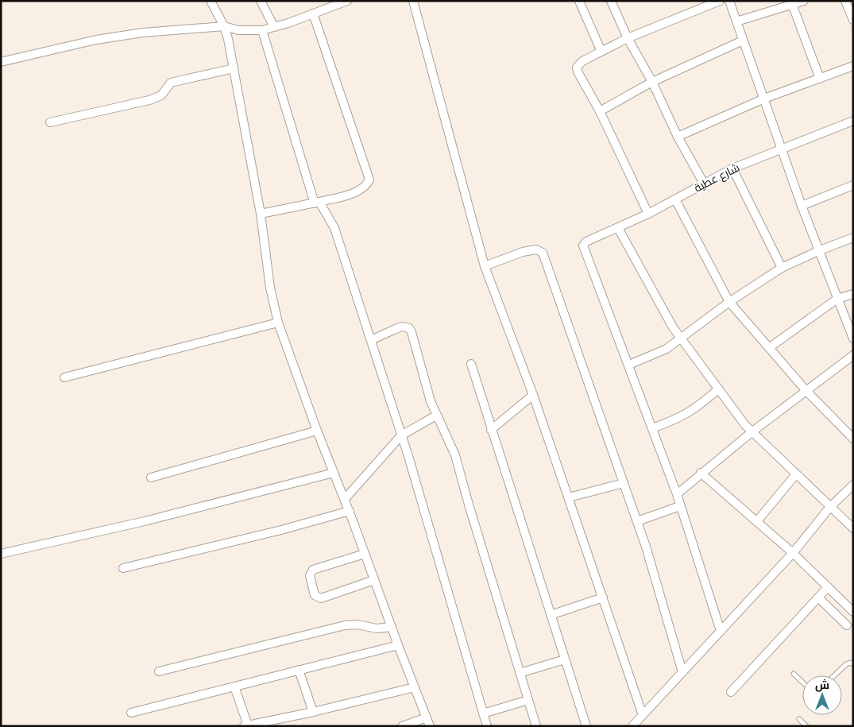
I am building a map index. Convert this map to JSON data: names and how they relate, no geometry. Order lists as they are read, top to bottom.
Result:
{
  "streets": {
    "street": ["شارع عطية"]
  },
  "north": "top"
}
